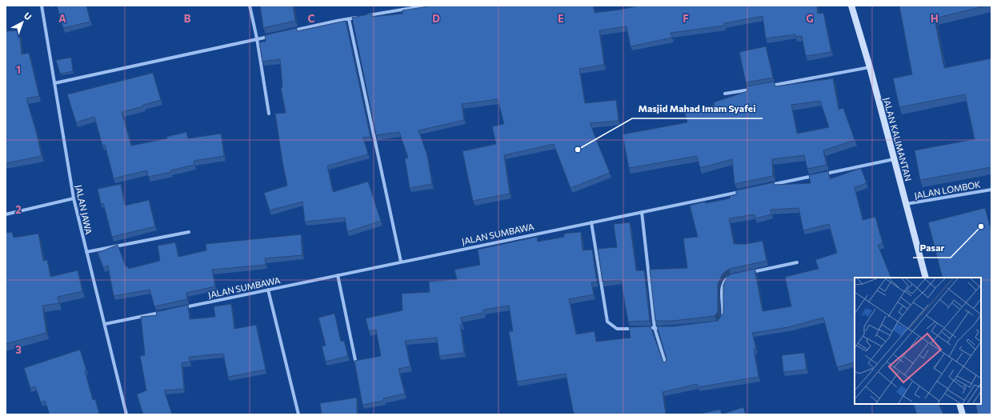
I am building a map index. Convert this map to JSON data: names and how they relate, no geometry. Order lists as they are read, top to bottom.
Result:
{
  "streets": {
    "street": [
      "JALAN KALIMANTAN",
      "JALAN LOMBOK",
      "JALAN JAWA",
      "JALAN SUMBAWA"
    ]
  },
  "crossings": [
    ["JALAN KALIMANTAN", "JALAN LOMBOK"]
  ],
  "places": ["Masjid Mahad Imam Syafei", "Pasar"],
  "north": "top right",
  "grid": {
    "columns": [
      "A",
      "B",
      "C",
      "D",
      "E",
      "F",
      "G",
      "H"
    ],
    "rows": ["1", "2", "3"]
  }
}
